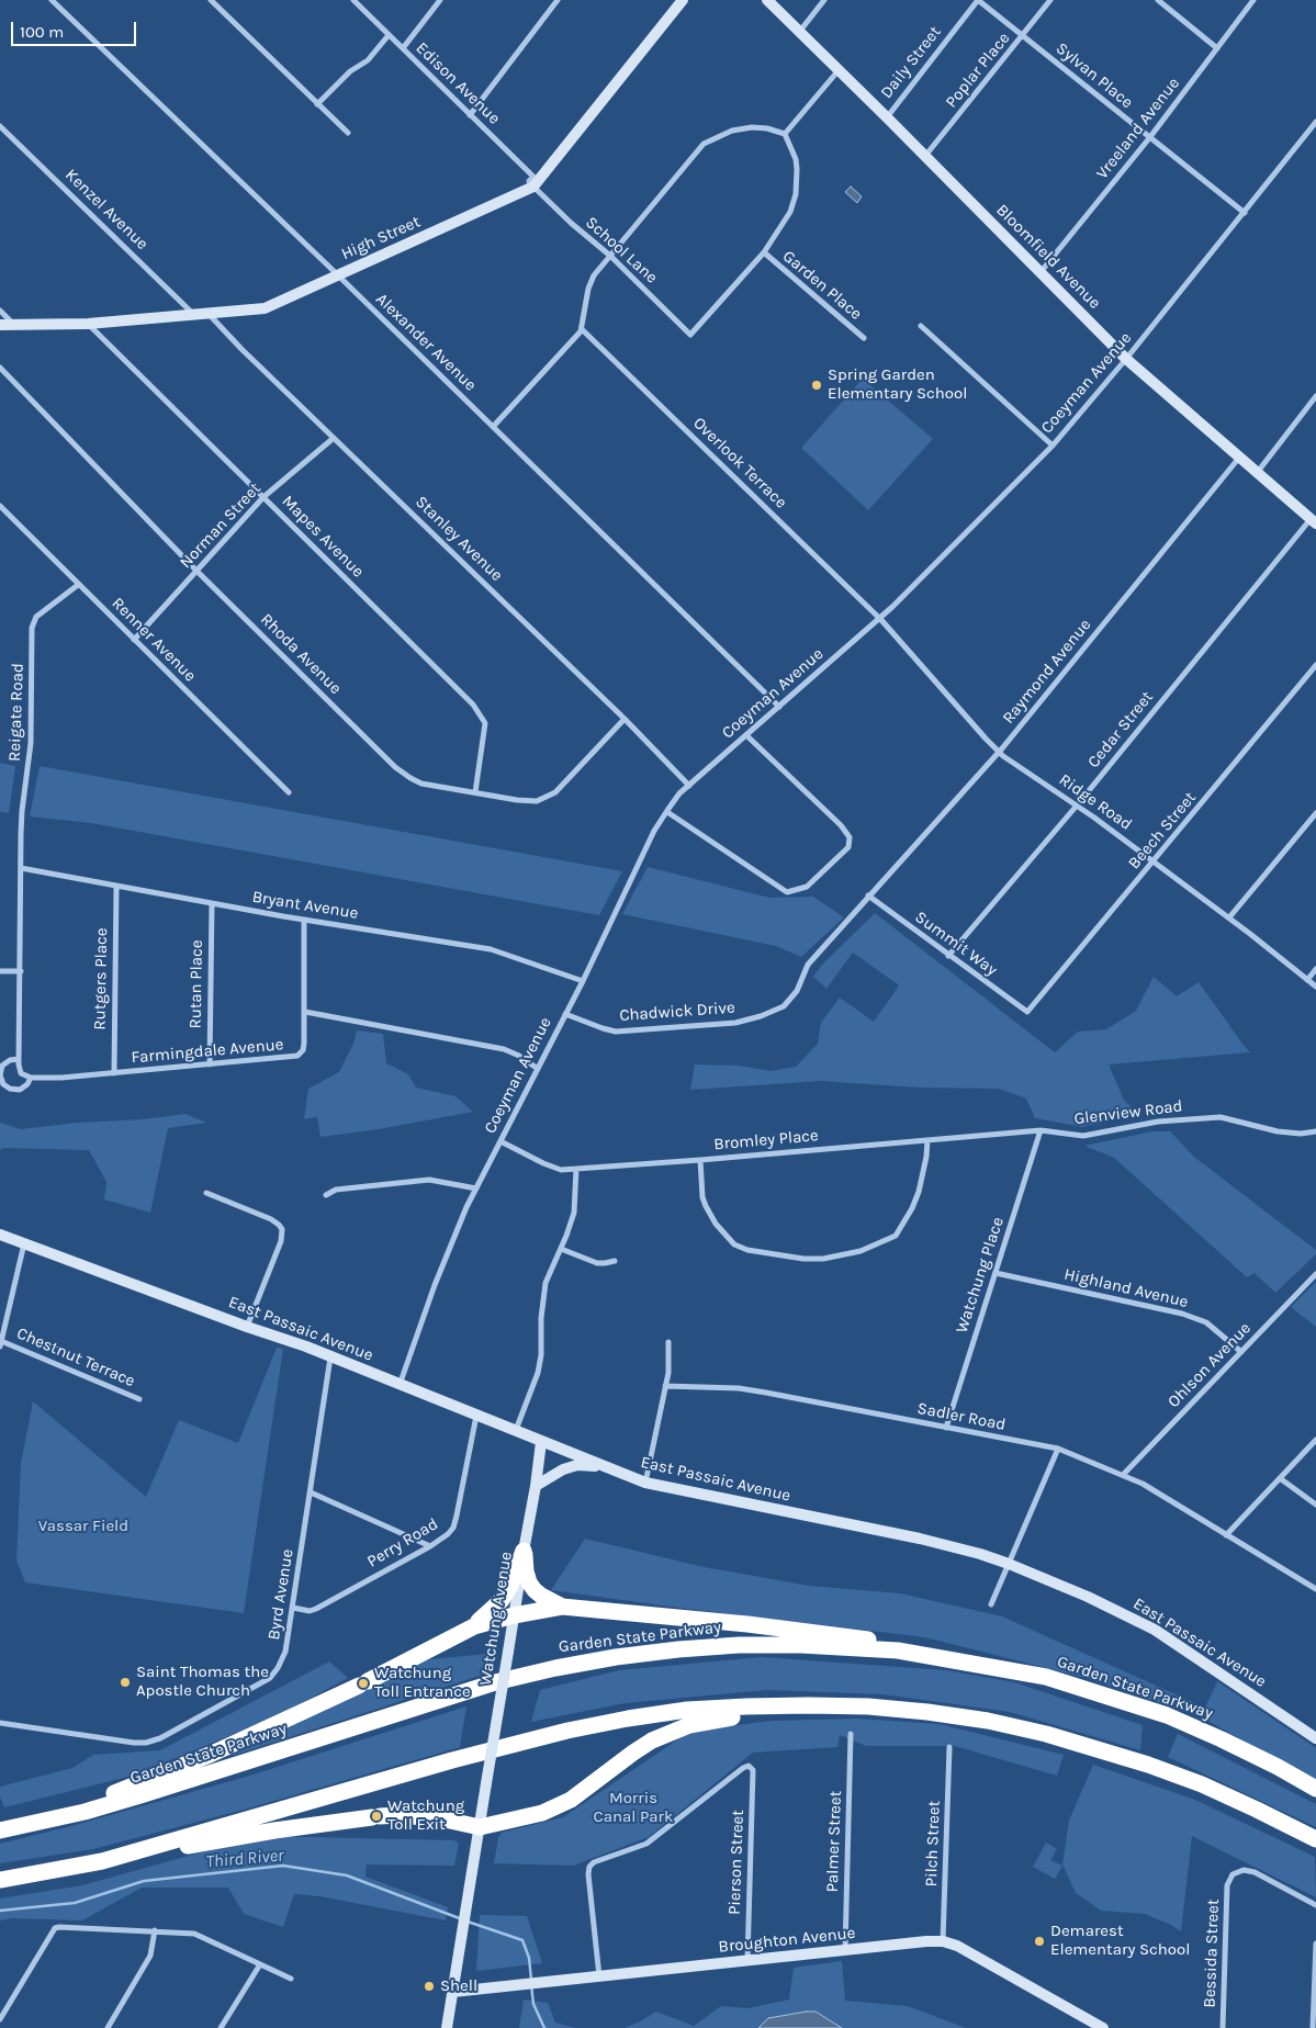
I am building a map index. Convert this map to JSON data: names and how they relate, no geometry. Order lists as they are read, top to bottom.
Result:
{
  "streets": {
    "highway": ["Garden State Parkway"],
    "street": [
      "Daily Street",
      "Poplar Place",
      "Sylvan Place",
      "Edison Avenue",
      "Vreeland Avenue",
      "Kenzel Avenue",
      "High Street",
      "School Lane",
      "Bloomfield Avenue",
      "Garden Place",
      "Alexander Avenue",
      "Coeyman Avenue",
      "Overlook Terrace",
      "Norman Street",
      "Mapes Avenue",
      "Stanley Avenue",
      "Renner Avenue",
      "Rhoda Avenue",
      "Raymond Avenue",
      "Reigate Road",
      "Cedar Street",
      "Ridge Road",
      "Beech Street",
      "Bryant Avenue",
      "Summit Way",
      "Rutgers Place",
      "Rutan Place",
      "Chadwick Drive",
      "Farmingdale Avenue",
      "Glenview Road",
      "Bromley Place",
      "Watchung Place",
      "Highland Avenue",
      "East Passaic Avenue",
      "Chestnut Terrace",
      "Ohlson Avenue",
      "Sadler Road",
      "Perry Road",
      "Byrd Avenue",
      "Watchung Avenue",
      "Palmer Street",
      "Pilch Street",
      "Pierson Street",
      "Broughton Avenue",
      "Bessida Street"
    ]
  },
  "crossings": [
    ["Daily Street", "Sylvan Place"],
    ["Daily Street", "Bloomfield Avenue"],
    ["Poplar Place", "Sylvan Place"],
    ["Poplar Place", "Bloomfield Avenue"],
    ["Sylvan Place", "Vreeland Avenue"],
    ["Sylvan Place", "Coeyman Avenue"],
    ["Edison Avenue", "High Street"],
    ["Edison Avenue", "School Lane"],
    ["Vreeland Avenue", "Bloomfield Avenue"],
    ["Kenzel Avenue", "High Street"],
    ["High Street", "School Lane"],
    ["High Street", "Alexander Avenue"],
    ["High Street", "Mapes Avenue"],
    ["High Street", "Stanley Avenue"],
    ["School Lane", "Garden Place"],
    ["Bloomfield Avenue", "Coeyman Avenue"],
    ["Bloomfield Avenue", "Raymond Avenue"],
    ["Bloomfield Avenue", "Cedar Street"],
    ["Alexander Avenue", "Coeyman Avenue"],
    ["Coeyman Avenue", "Overlook Terrace"],
    ["Coeyman Avenue", "Stanley Avenue"],
    ["Coeyman Avenue", "Ridge Road"],
    ["Coeyman Avenue", "Bryant Avenue"],
    ["Coeyman Avenue", "Chadwick Drive"],
    ["Coeyman Avenue", "Bromley Place"],
    ["Coeyman Avenue", "East Passaic Avenue"],
    ["Overlook Terrace", "Ridge Road"],
    ["Norman Street", "Mapes Avenue"],
    ["Norman Street", "Stanley Avenue"],
    ["Norman Street", "Renner Avenue"],
    ["Norman Street", "Rhoda Avenue"],
    ["Mapes Avenue", "Rhoda Avenue"],
    ["Stanley Avenue", "Rhoda Avenue"],
    ["Renner Avenue", "Reigate Road"],
    ["Raymond Avenue", "Ridge Road"],
    ["Raymond Avenue", "Summit Way"],
    ["Raymond Avenue", "Chadwick Drive"],
    ["Reigate Road", "Bryant Avenue"],
    ["Cedar Street", "Ridge Road"],
    ["Cedar Street", "Summit Way"],
    ["Ridge Road", "Beech Street"],
    ["Beech Street", "Summit Way"],
    ["Bryant Avenue", "Rutgers Place"],
    ["Bryant Avenue", "Rutan Place"],
    ["Bryant Avenue", "Farmingdale Avenue"],
    ["Summit Way", "Chadwick Drive"],
    ["Rutgers Place", "Farmingdale Avenue"],
    ["Rutan Place", "Farmingdale Avenue"],
    ["Glenview Road", "Bromley Place"],
    ["Glenview Road", "Watchung Place"],
    ["Bromley Place", "Watchung Place"],
    ["Watchung Place", "Highland Avenue"],
    ["Watchung Place", "Sadler Road"],
    ["Highland Avenue", "Ohlson Avenue"],
    ["East Passaic Avenue", "Perry Road"],
    ["East Passaic Avenue", "Byrd Avenue"],
    ["East Passaic Avenue", "Watchung Avenue"],
    ["Ohlson Avenue", "Sadler Road"],
    ["Perry Road", "Byrd Avenue"],
    ["Watchung Avenue", "Broughton Avenue"],
    ["Palmer Street", "Broughton Avenue"],
    ["Pilch Street", "Broughton Avenue"],
    ["Pierson Street", "Broughton Avenue"]
  ],
  "water": ["Third River"],
  "parks": ["Vassar Field", "Morris Canal Park"],
  "places": [
    "Spring Garden Elementary School",
    "Saint Thomas the Apostle Church",
    "Watchung Toll Entrance",
    "Watchung Toll Exit",
    "Demarest Elementary School",
    "Shell"
  ],
  "scale_bar": "100 m"
}
